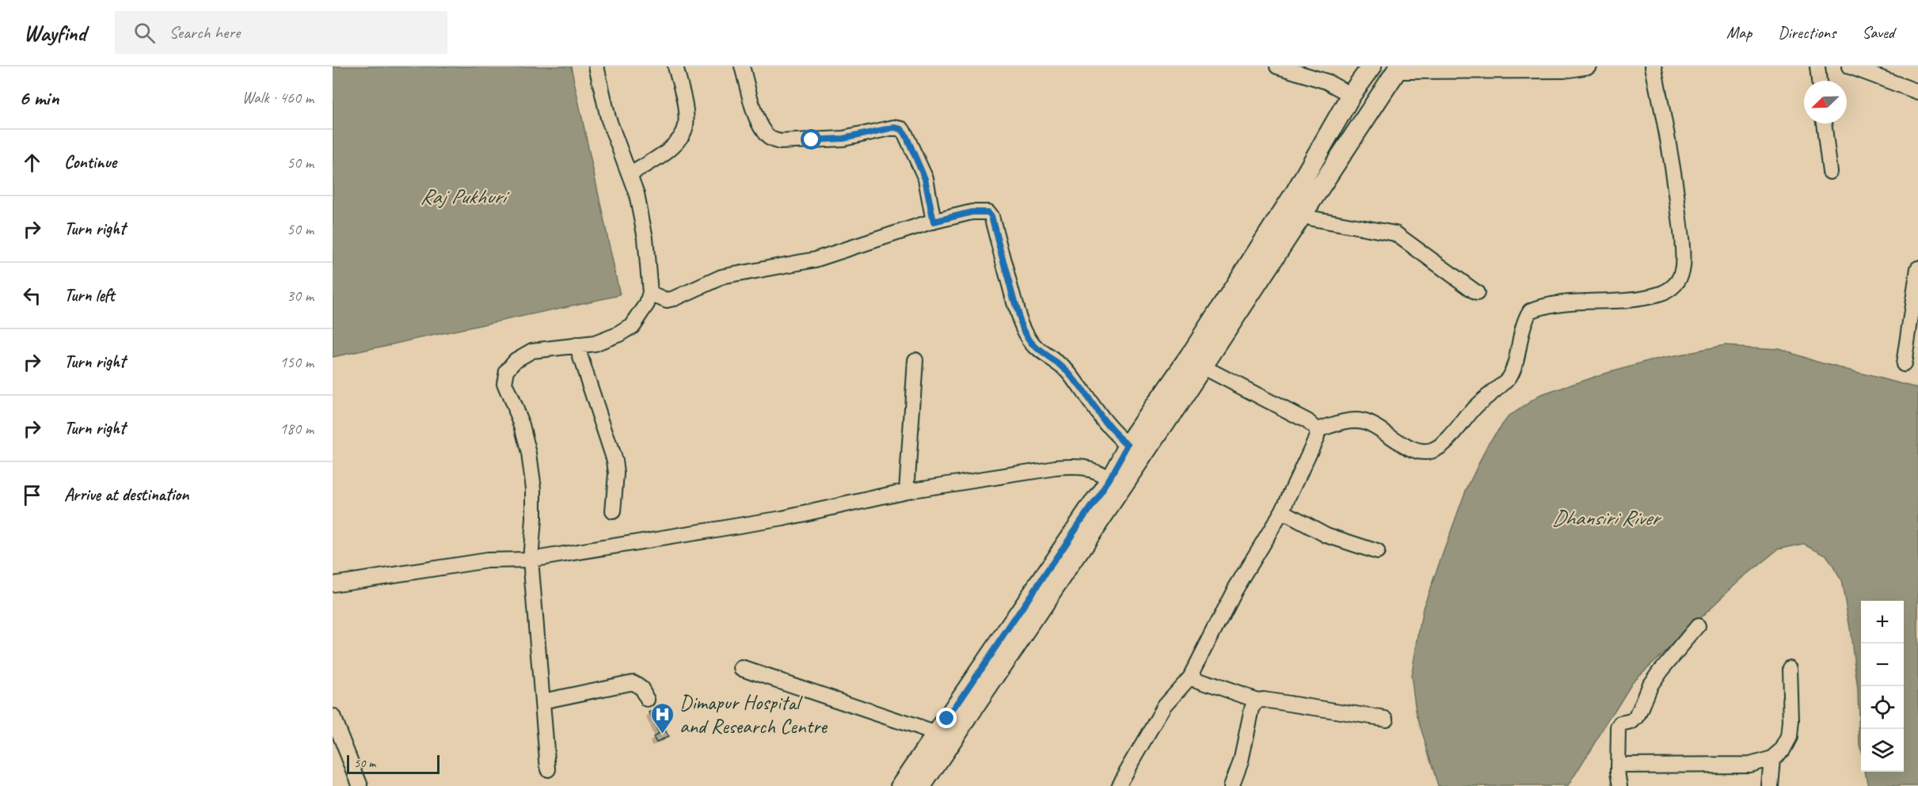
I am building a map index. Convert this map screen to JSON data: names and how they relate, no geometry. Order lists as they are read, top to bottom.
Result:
{
  "water": ["Raj Pukhuri", "Dhansiri River"],
  "places": {
    "hospital": ["Dimapur Hospital and Research Centre"]
  },
  "scale_bar": "50 m",
  "north": "bottom left",
  "page": {
    "header": "Wayfind",
    "search": "Search here",
    "nav": ["Map", "Directions", "Saved"],
    "heading": ["6 min", "Walk · 460 m"],
    "list": [
      ["Continue", "50 m"],
      ["Turn right", "50 m"],
      ["Turn left", "30 m"],
      ["Turn right", "150 m"],
      ["Turn right", "180 m"],
      "Arrive at destination"
    ],
    "map_buttons": ["+", "−"],
    "scale": "50 m"
  }
}
